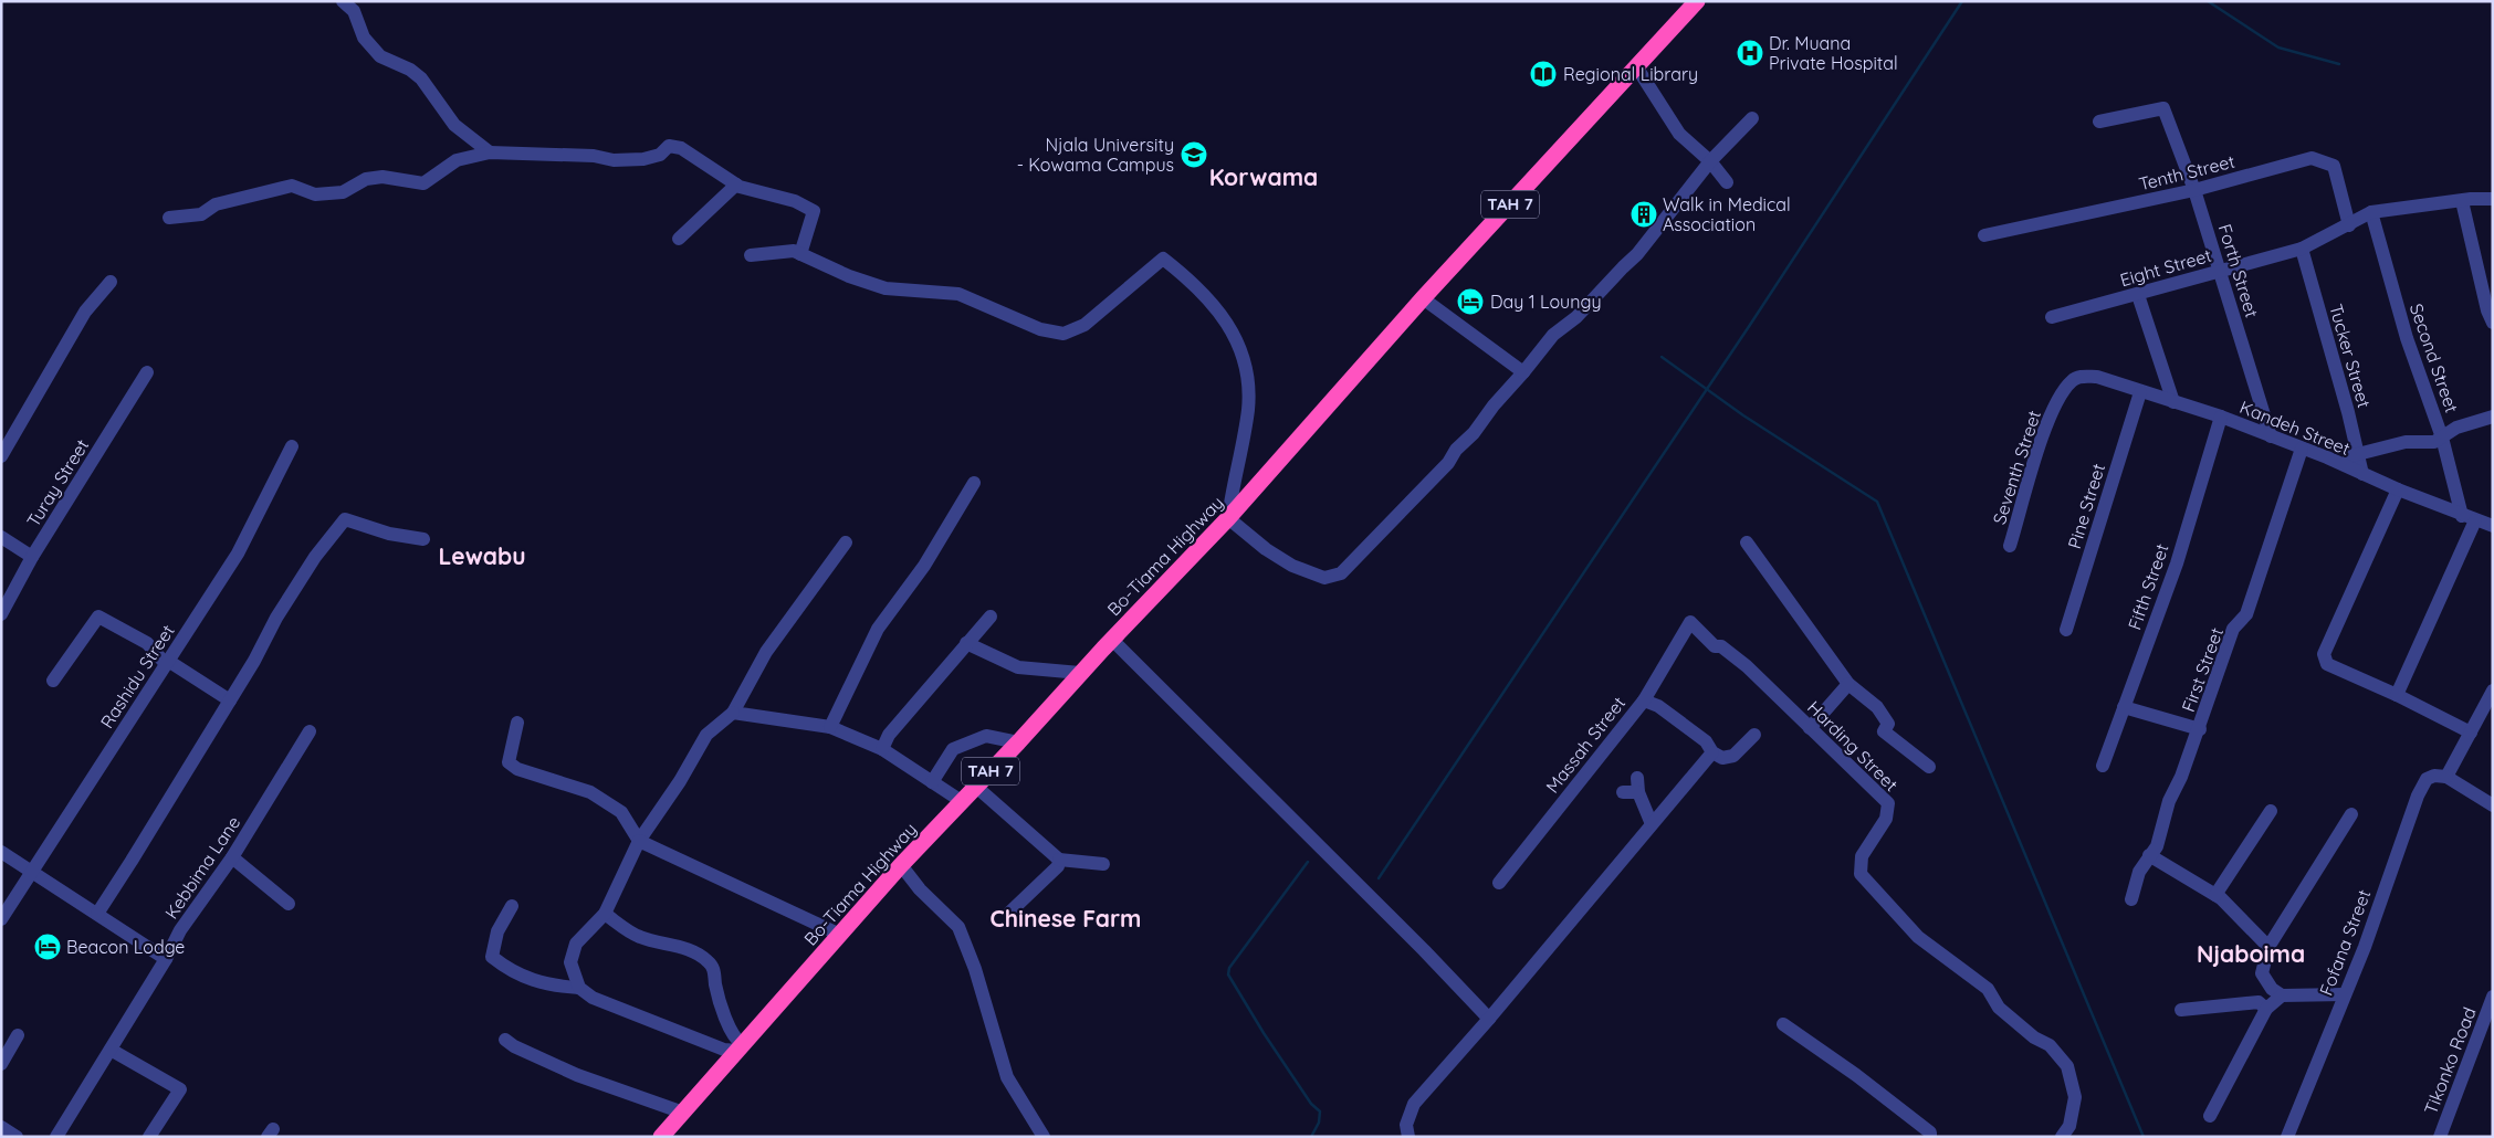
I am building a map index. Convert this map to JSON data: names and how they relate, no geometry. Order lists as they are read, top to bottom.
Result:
{
  "streets": {
    "highway": ["TAH 7", "Bo-Tiama Highway"],
    "street": [
      "Tenth Street",
      "Eight Street",
      "Forth Street",
      "Tucker Street",
      "Second Street",
      "Kandeh Street",
      "Seventh Street",
      "Turay Street",
      "Pine Street",
      "Fifth Street",
      "First Street",
      "Rashidu Street",
      "Massah Street",
      "Harding Street",
      "Kebbima Lane",
      "Fofana Street",
      "Tikonko Road"
    ]
  },
  "crossings": [
    ["Tenth Street", "Eight Street"],
    ["Tenth Street", "Forth Street"],
    ["Eight Street", "Forth Street"],
    ["Eight Street", "Tucker Street"],
    ["Eight Street", "Second Street"],
    ["Forth Street", "Kandeh Street"],
    ["Tucker Street", "Kandeh Street"],
    ["Second Street", "Kandeh Street"],
    ["Kandeh Street", "Seventh Street"],
    ["Kandeh Street", "Pine Street"],
    ["Kandeh Street", "Fifth Street"],
    ["Kandeh Street", "First Street"],
    ["Massah Street", "Harding Street"]
  ],
  "districts": [
    "Korwama",
    "Lewabu",
    "Chinese Farm",
    "Njaboima"
  ],
  "places": {
    "hospital": ["Dr. Muana Private Hospital"],
    "library": ["Regional Library"],
    "school or university": ["Njala University - Kowama Campus"],
    "building": ["Walk in Medical Association"],
    "hotel": ["Day 1 Loungy", "Beacon Lodge"]
  }
}
